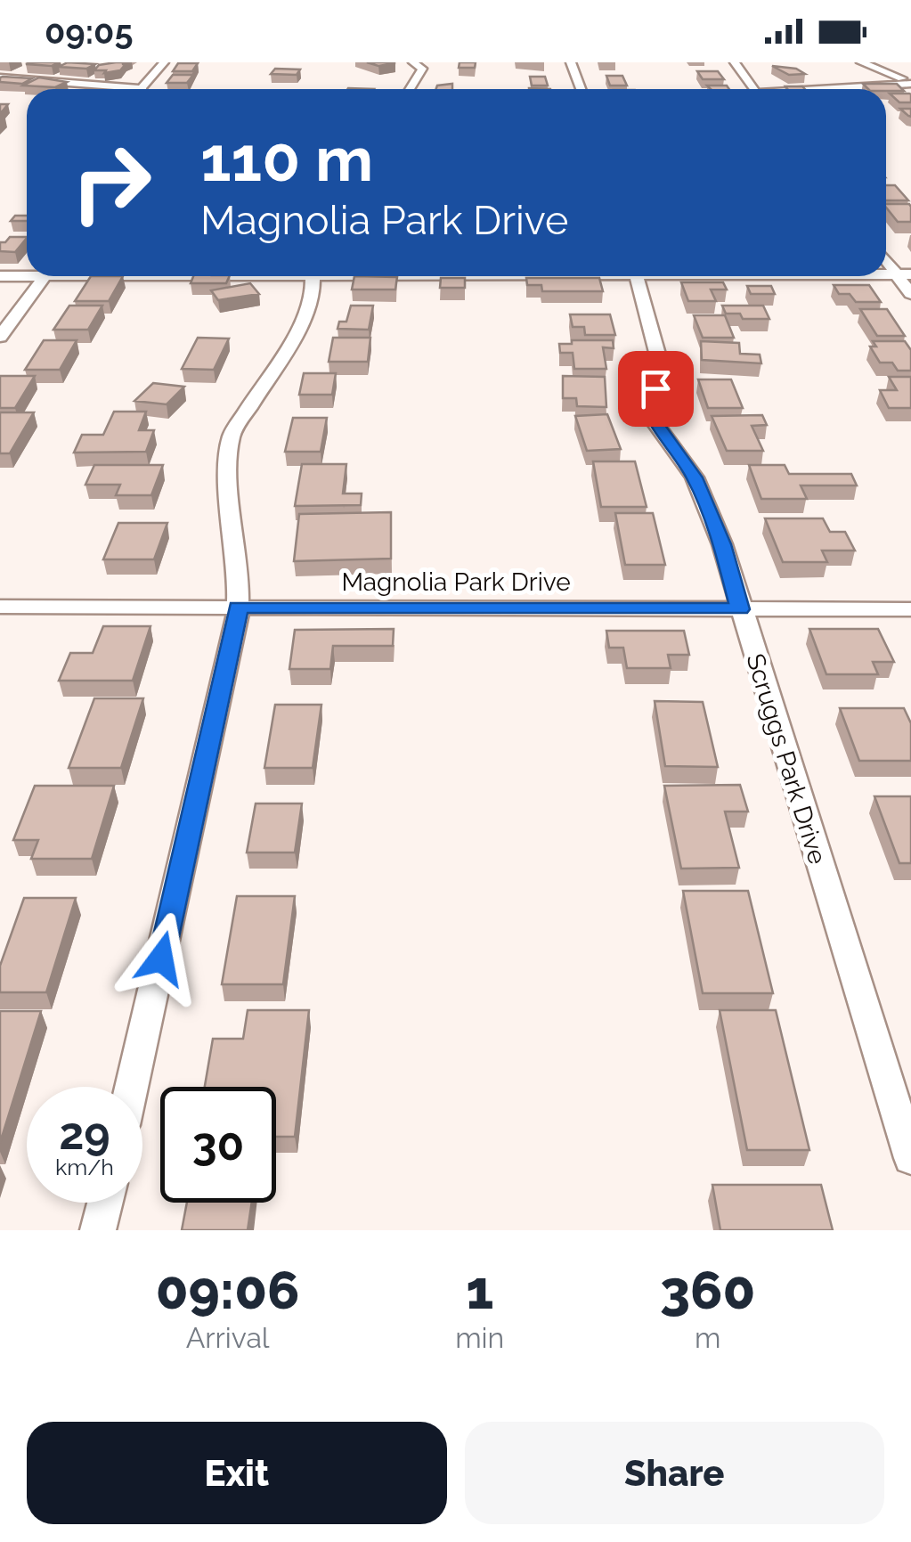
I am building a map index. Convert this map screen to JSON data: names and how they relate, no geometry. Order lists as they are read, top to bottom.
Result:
{
  "streets": {
    "street": ["Magnolia Park Drive", "Scruggs Park Drive"]
  },
  "crossings": [
    ["Magnolia Park Drive", "Scruggs Park Drive"]
  ],
  "page": {
    "status": "09:05",
    "turn": ["110 m", "Magnolia Park Drive"],
    "speed": "29 km/h",
    "limit": "30",
    "eta": [
      "09:06",
      "Arrival",
      "1",
      "min",
      "360",
      "m"
    ],
    "buttons": ["Exit", "Share"]
  }
}
